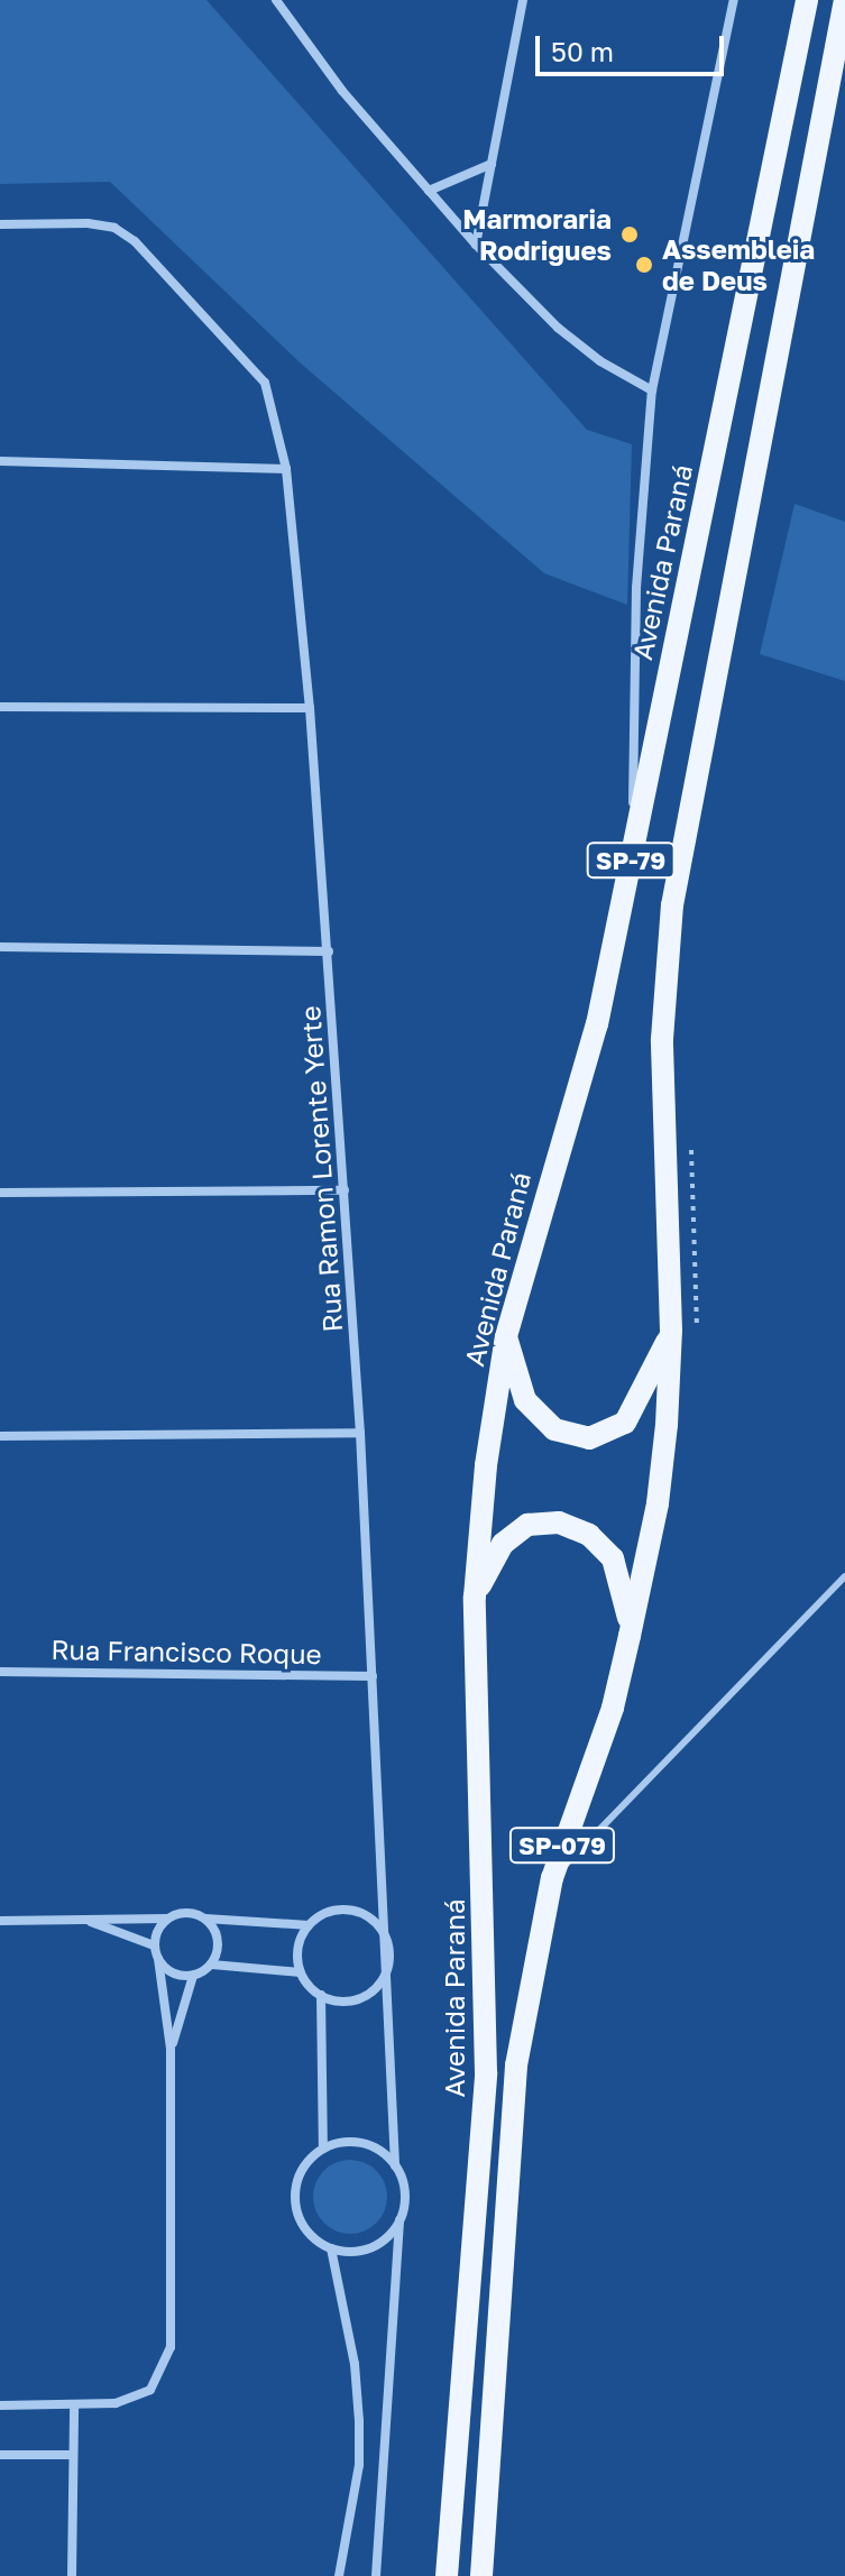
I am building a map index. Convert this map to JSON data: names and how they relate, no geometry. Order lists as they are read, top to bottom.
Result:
{
  "streets": {
    "main road": ["Avenida Paraná", "SP-79", "SP-079"],
    "street": ["Rua Ramon Lorente Yerte", "Rua Francisco Roque"]
  },
  "crossings": [
    ["SP-79", "SP-079"],
    ["Rua Ramon Lorente Yerte", "Rua Francisco Roque"]
  ],
  "places": ["Marmoraria Rodrigues", "Assembleia de Deus"],
  "scale_bar": "50 m"
}
